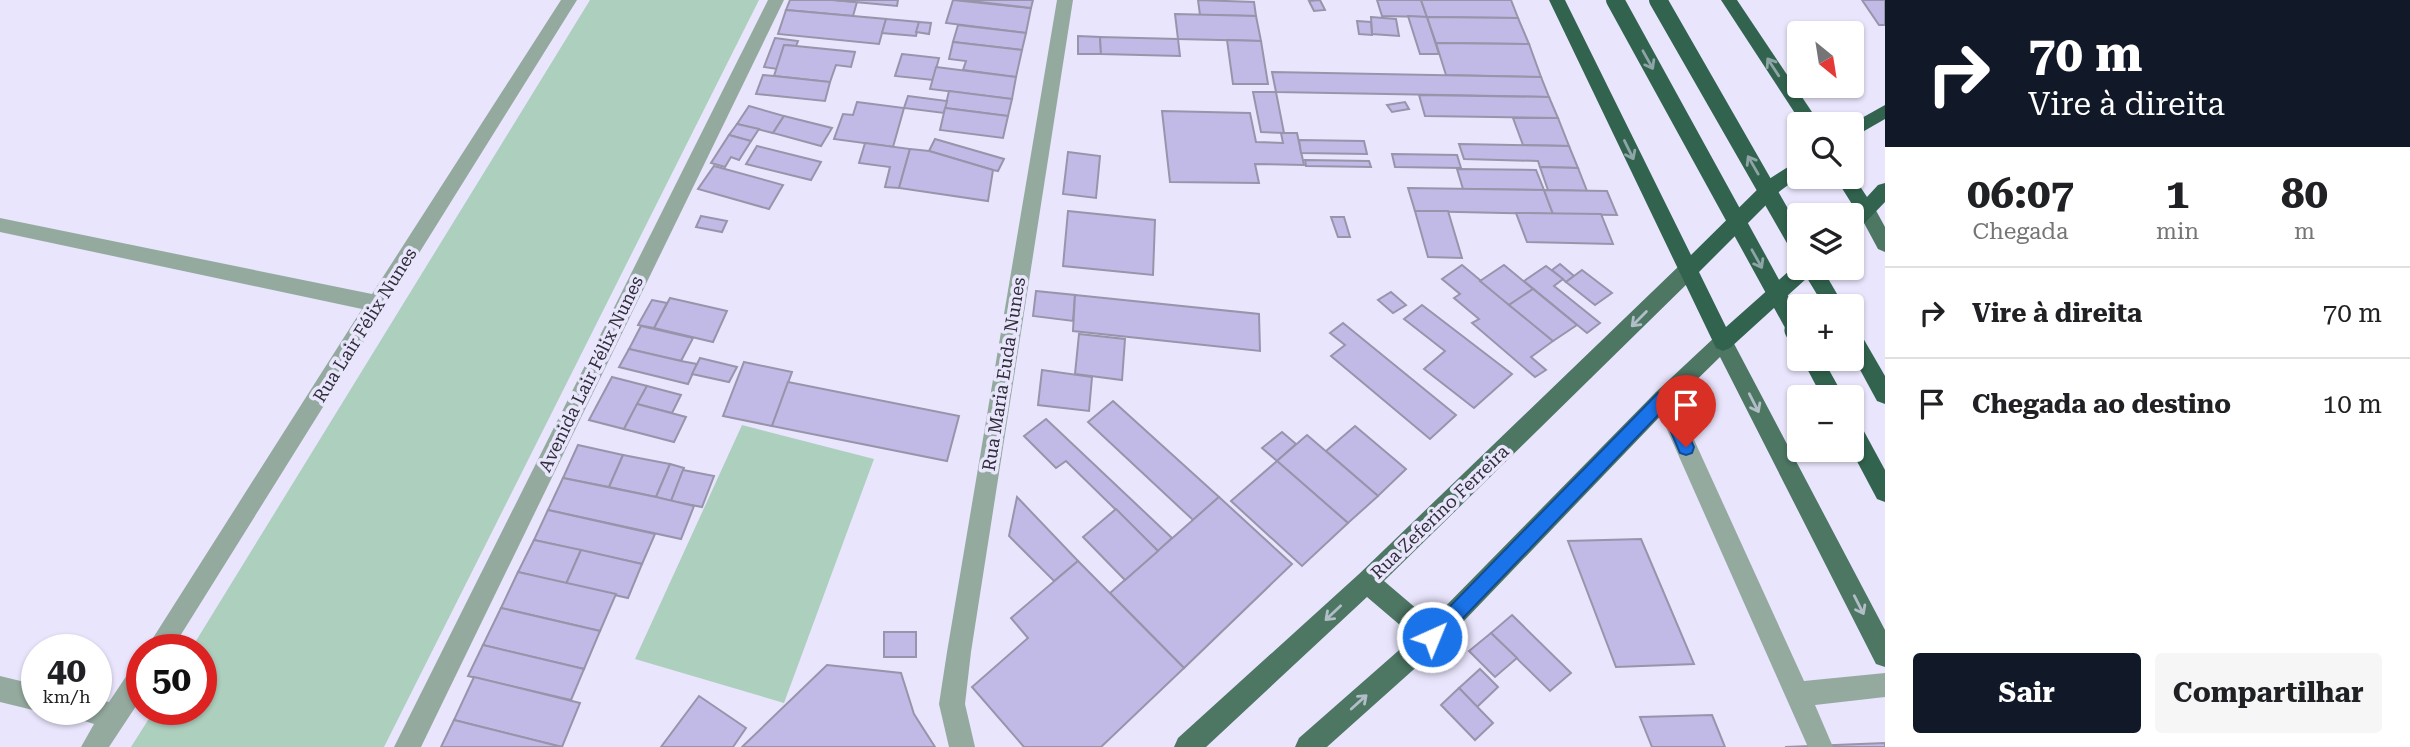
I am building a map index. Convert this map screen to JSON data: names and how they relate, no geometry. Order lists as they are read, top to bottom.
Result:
{
  "streets": {
    "main road": ["Rua Zeferino Ferreira"],
    "street": ["Rua Lair Félix Nunes", "Avenida Lair Félix Nunes", "Rua Maria Euda Nunes"]
  },
  "north": "bottom right",
  "page": {
    "turn": ["70 m", "Vire à direita"],
    "map_buttons": ["+", "−"],
    "eta": [
      "06:07",
      "Chegada",
      "1",
      "min",
      "80",
      "m"
    ],
    "list": [
      {
        "name": "Vire à direita",
        "value": "70 m"
      },
      {
        "name": "Chegada ao destino",
        "value": "10 m"
      }
    ],
    "speed": "40 km/h",
    "limit": "50",
    "buttons": ["Sair", "Compartilhar"]
  }
}
